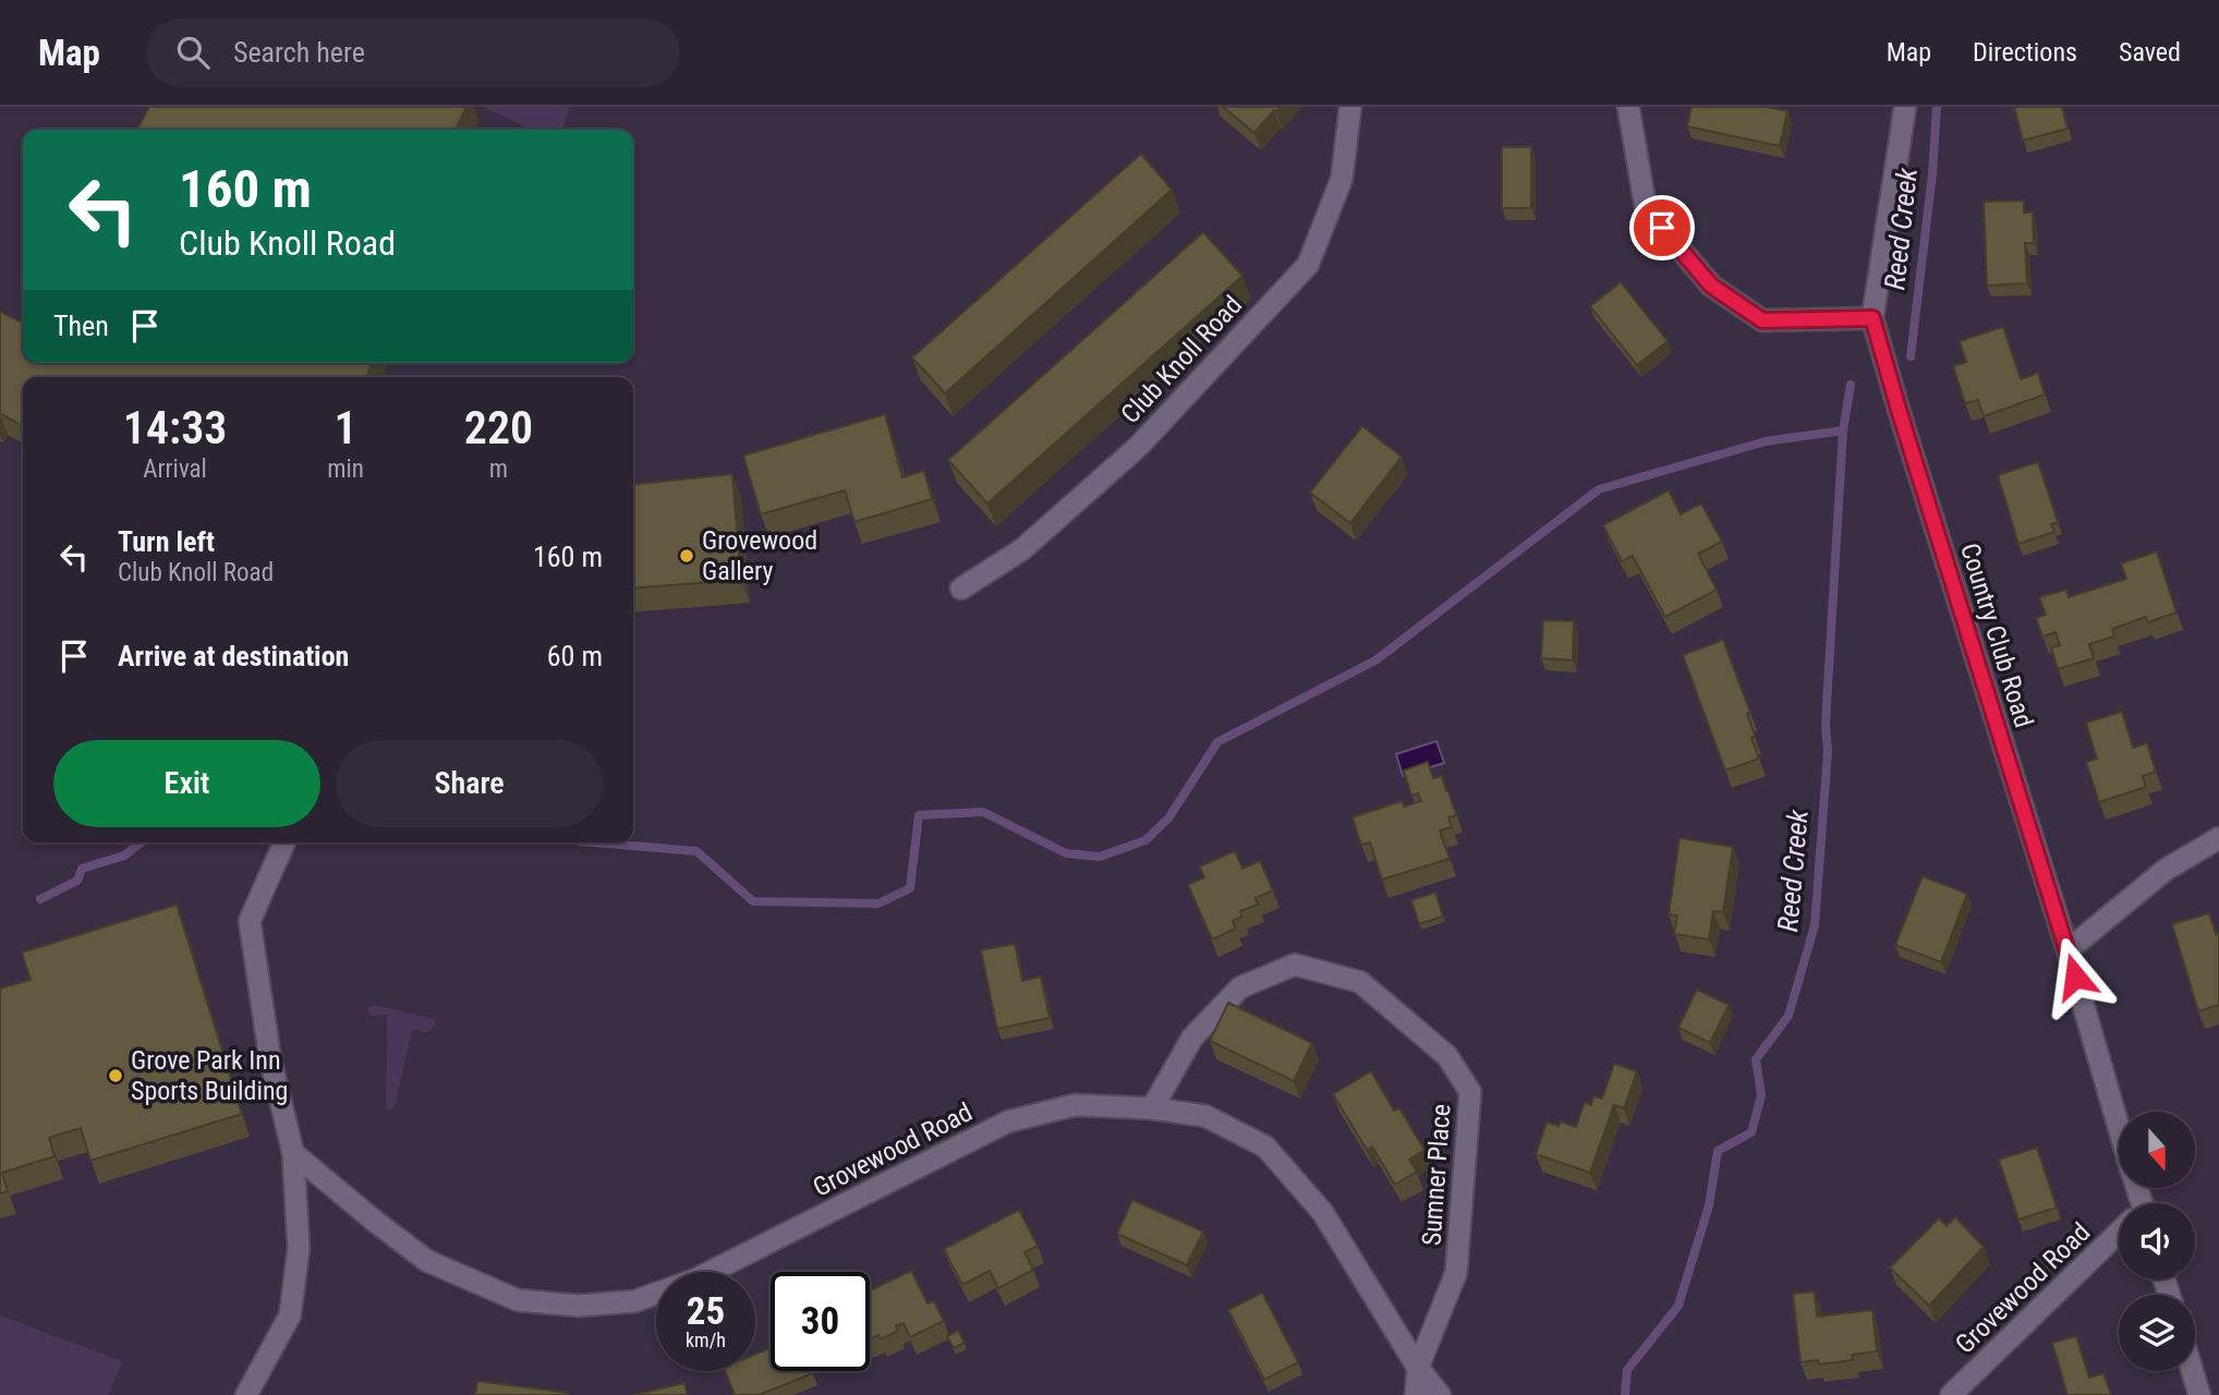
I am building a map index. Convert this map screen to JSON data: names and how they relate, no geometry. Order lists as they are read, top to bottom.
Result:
{
  "streets": {
    "street": [
      "Club Knoll Road",
      "Country Club Road",
      "Grovewood Road",
      "Sumner Place"
    ]
  },
  "crossings": [
    ["Grovewood Road", "Sumner Place"]
  ],
  "water": ["Reed Creek"],
  "places": ["Grovewood Gallery", "Grove Park Inn Sports Building"],
  "north": "bottom",
  "page": {
    "header": "Map",
    "search": "Search here",
    "nav": ["Map", "Directions", "Saved"],
    "turn": ["160 m", "Club Knoll Road"],
    "then": "Then",
    "eta": [
      "14:33",
      "Arrival",
      "1",
      "min",
      "220",
      "m"
    ],
    "list": [
      {
        "name": "Turn left",
        "note": "Club Knoll Road",
        "value": "160 m"
      },
      {
        "name": "Arrive at destination",
        "value": "60 m"
      }
    ],
    "buttons": ["Exit", "Share"],
    "speed": "25 km/h",
    "limit": "30"
  }
}
